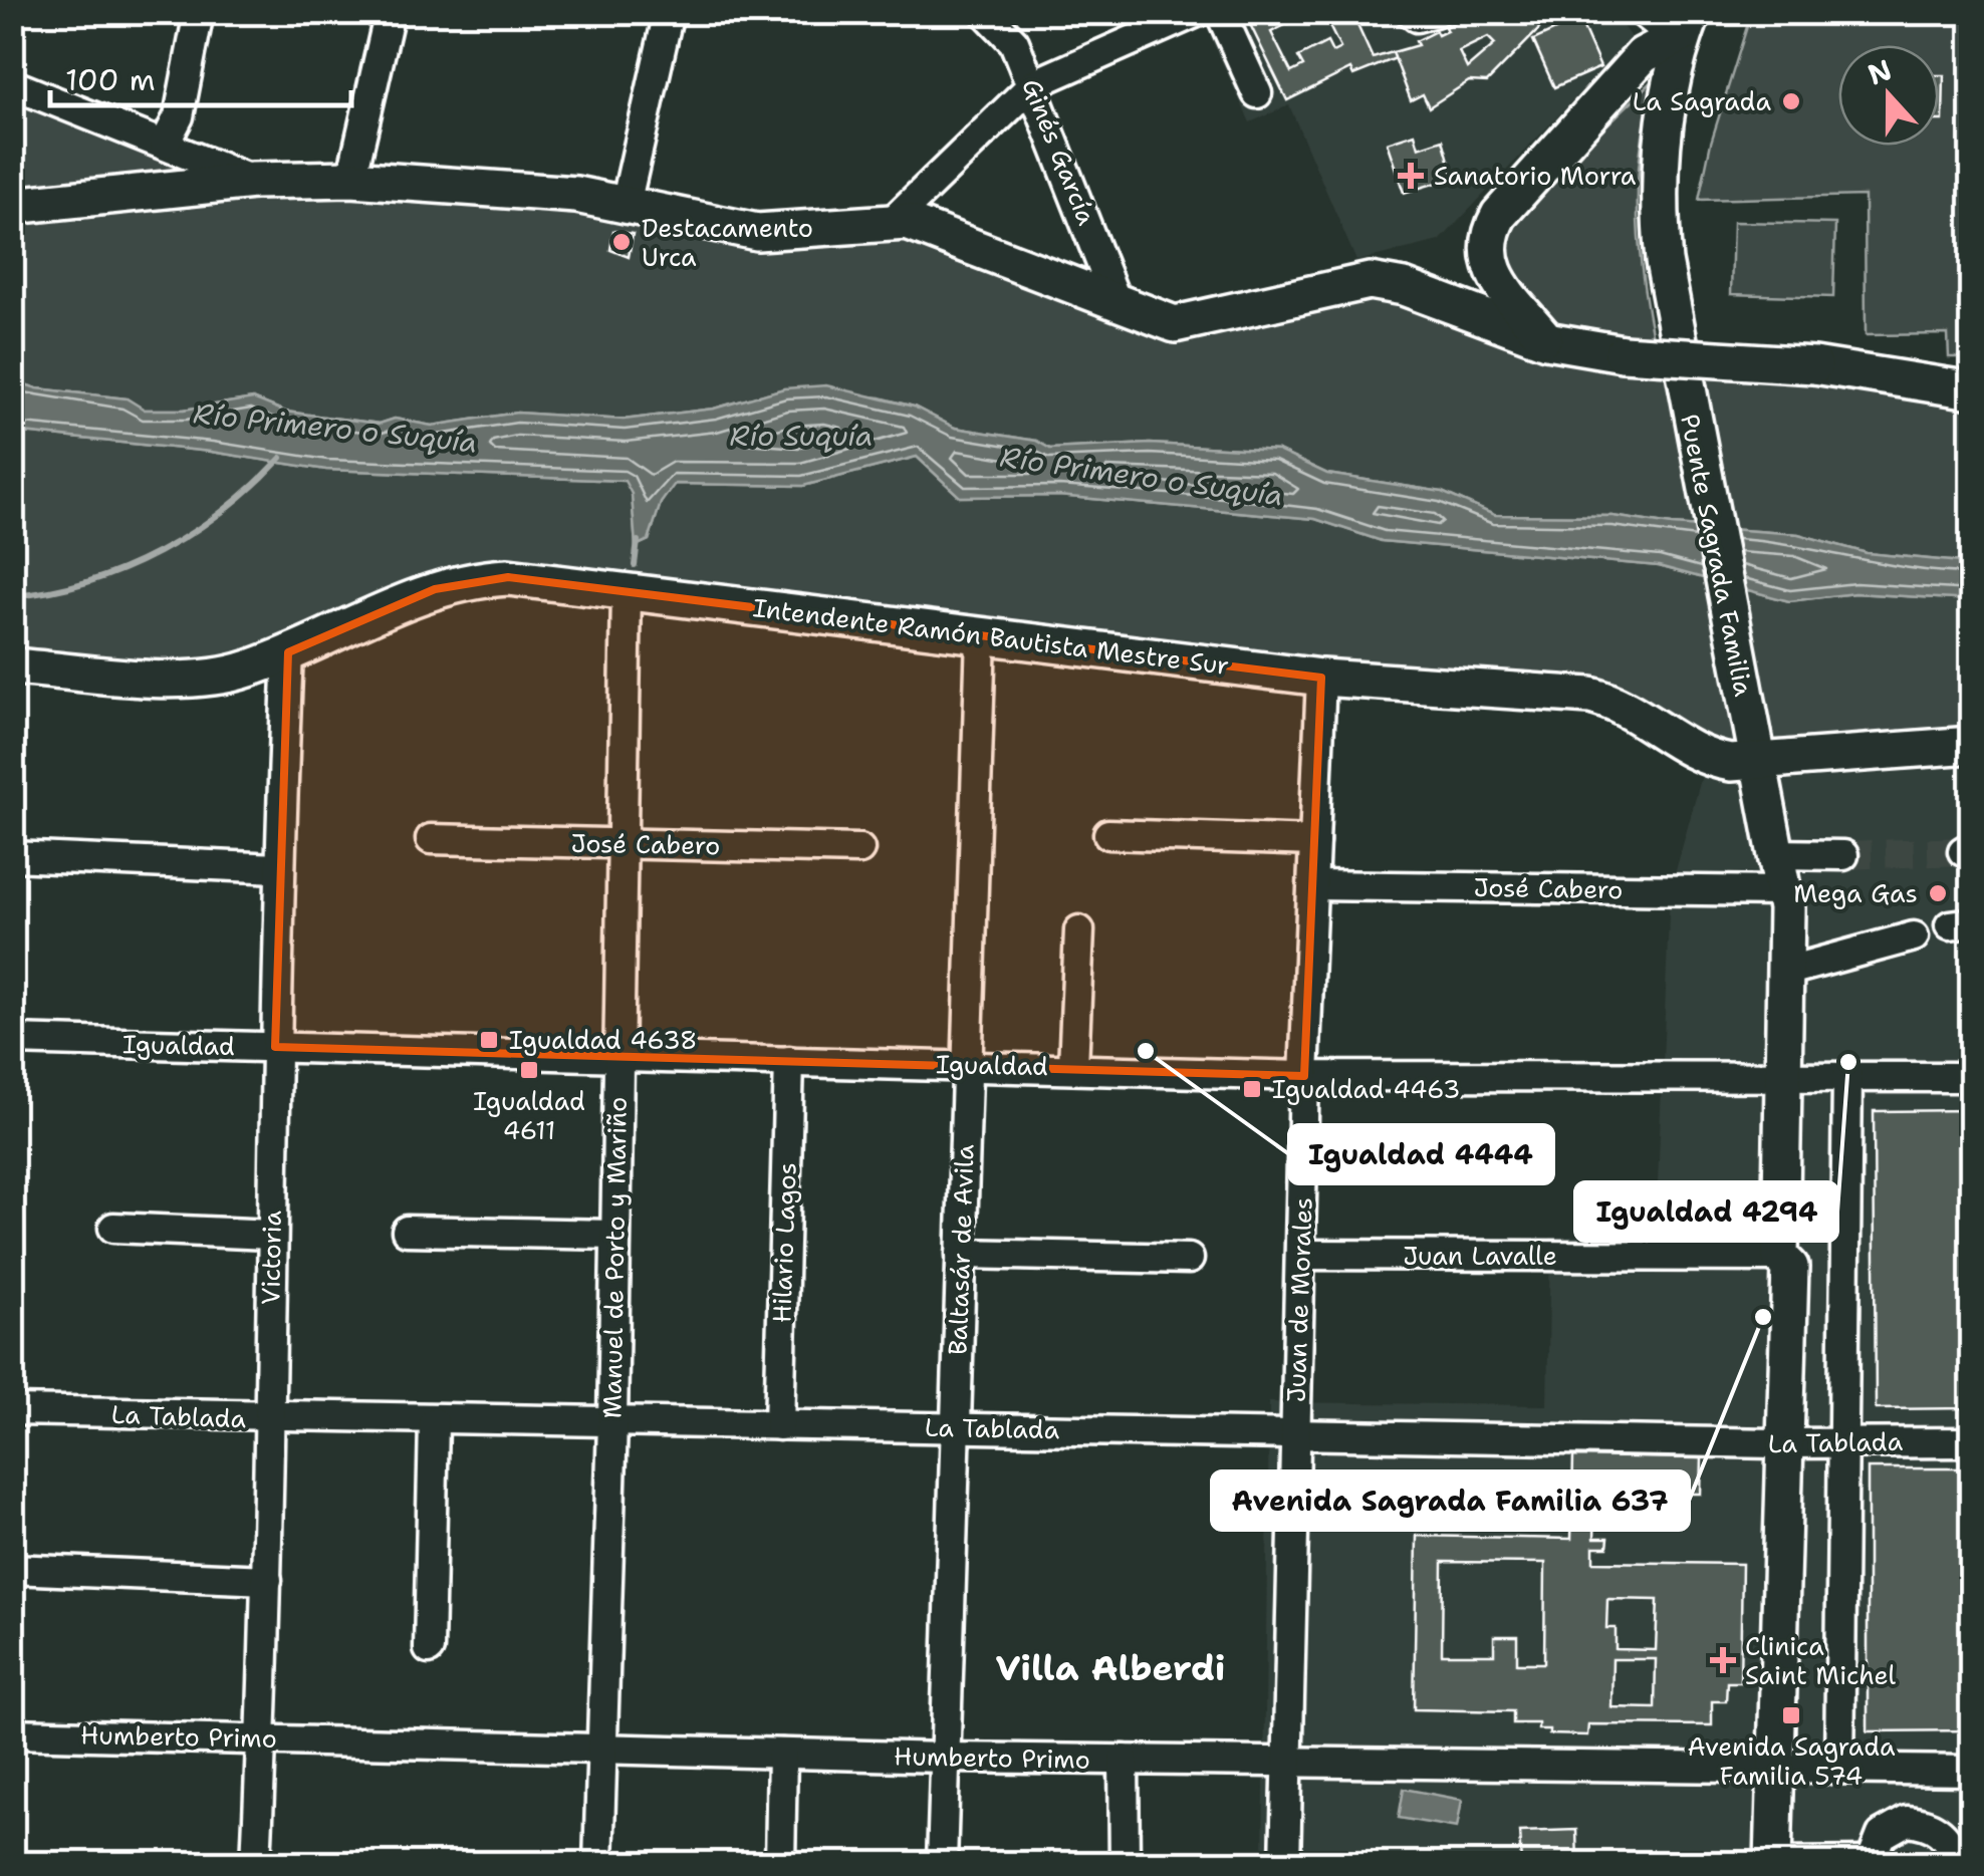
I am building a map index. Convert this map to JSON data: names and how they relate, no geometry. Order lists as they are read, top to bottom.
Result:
{
  "streets": {
    "main road": ["Puente Sagrada Familia", "Intendente Ramón Bautista Mestre Sur"],
    "street": [
      "Ginés García",
      "José Cabero",
      "Igualdad",
      "Hilario Lagos",
      "Baltasár de Avila",
      "Juan Lavalle",
      "Victoria",
      "Manuel de Porto y Mariño",
      "Juan de Morales",
      "La Tablada",
      "Humberto Primo"
    ]
  },
  "crossings": [
    ["Puente Sagrada Familia", "Intendente Ramón Bautista Mestre Sur"],
    ["Puente Sagrada Familia", "José Cabero"],
    ["Puente Sagrada Familia", "Igualdad"],
    ["Puente Sagrada Familia", "Juan Lavalle"],
    ["Puente Sagrada Familia", "La Tablada"],
    ["Puente Sagrada Familia", "Humberto Primo"],
    ["Intendente Ramón Bautista Mestre Sur", "Baltasár de Avila"],
    ["Intendente Ramón Bautista Mestre Sur", "Victoria"],
    ["Intendente Ramón Bautista Mestre Sur", "Manuel de Porto y Mariño"],
    ["Intendente Ramón Bautista Mestre Sur", "Juan de Morales"],
    ["José Cabero", "Manuel de Porto y Mariño"],
    ["José Cabero", "Juan de Morales"],
    ["Igualdad", "Hilario Lagos"],
    ["Igualdad", "Baltasár de Avila"],
    ["Igualdad", "Victoria"],
    ["Igualdad", "Manuel de Porto y Mariño"],
    ["Igualdad", "Juan de Morales"],
    ["Hilario Lagos", "La Tablada"],
    ["Baltasár de Avila", "La Tablada"],
    ["Baltasár de Avila", "Humberto Primo"],
    ["Juan Lavalle", "Juan de Morales"],
    ["Victoria", "La Tablada"],
    ["Victoria", "Humberto Primo"],
    ["Manuel de Porto y Mariño", "La Tablada"],
    ["Manuel de Porto y Mariño", "Humberto Primo"],
    ["Juan de Morales", "La Tablada"],
    ["Juan de Morales", "Humberto Primo"]
  ],
  "districts": ["Villa Alberdi"],
  "water": ["Río Primero o Suquía", "Río Suquía"],
  "places": {
    "other": [
      "La Sagrada",
      "Destacamento Urca",
      "Mega Gas",
      "Igualdad 4444",
      "Igualdad 4294",
      "Avenida Sagrada Familia 637"
    ],
    "health": ["Sanatorio Morra", "Clinica Saint Michel"],
    "transit": [
      "Igualdad 4638",
      "Igualdad 4611",
      "Igualdad 4463",
      "Avenida Sagrada Familia 574"
    ]
  },
  "scale_bar": "100 m",
  "north": "top"
}
